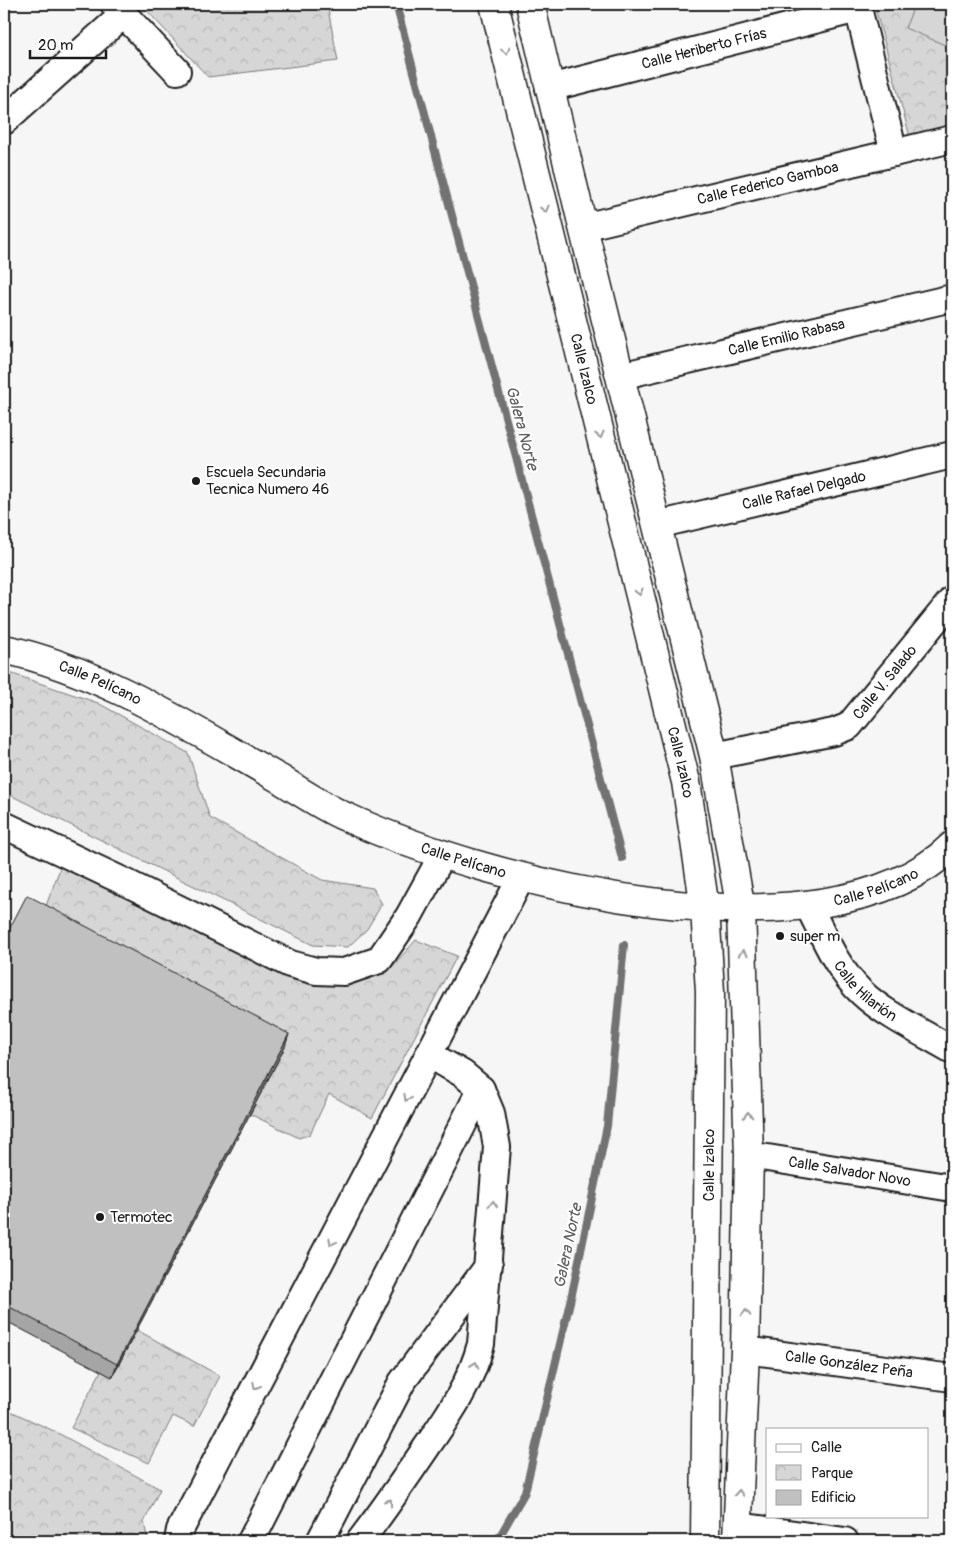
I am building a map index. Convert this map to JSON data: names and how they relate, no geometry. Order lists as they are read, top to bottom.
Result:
{
  "streets": {
    "main road": ["Calle Izalco", "Calle Pelícano"],
    "street": [
      "Calle Heriberto Frías",
      "Calle Federico Gamboa",
      "Calle Emilio Rabasa",
      "Calle Rafael Delgado",
      "Calle V. Salado",
      "Calle Hilarión",
      "Calle Salvador Novo",
      "Calle González Peña"
    ]
  },
  "crossings": [
    ["Calle Izalco", "Calle Pelícano"],
    ["Calle Pelícano", "Calle Hilarión"]
  ],
  "water": ["Galera Norte"],
  "places": ["Escuela Secundaria Tecnica Numero 46", "super m", "Termotec"],
  "legend": ["Calle", "Parque", "Edificio"],
  "scale_bar": "20 m"
}
